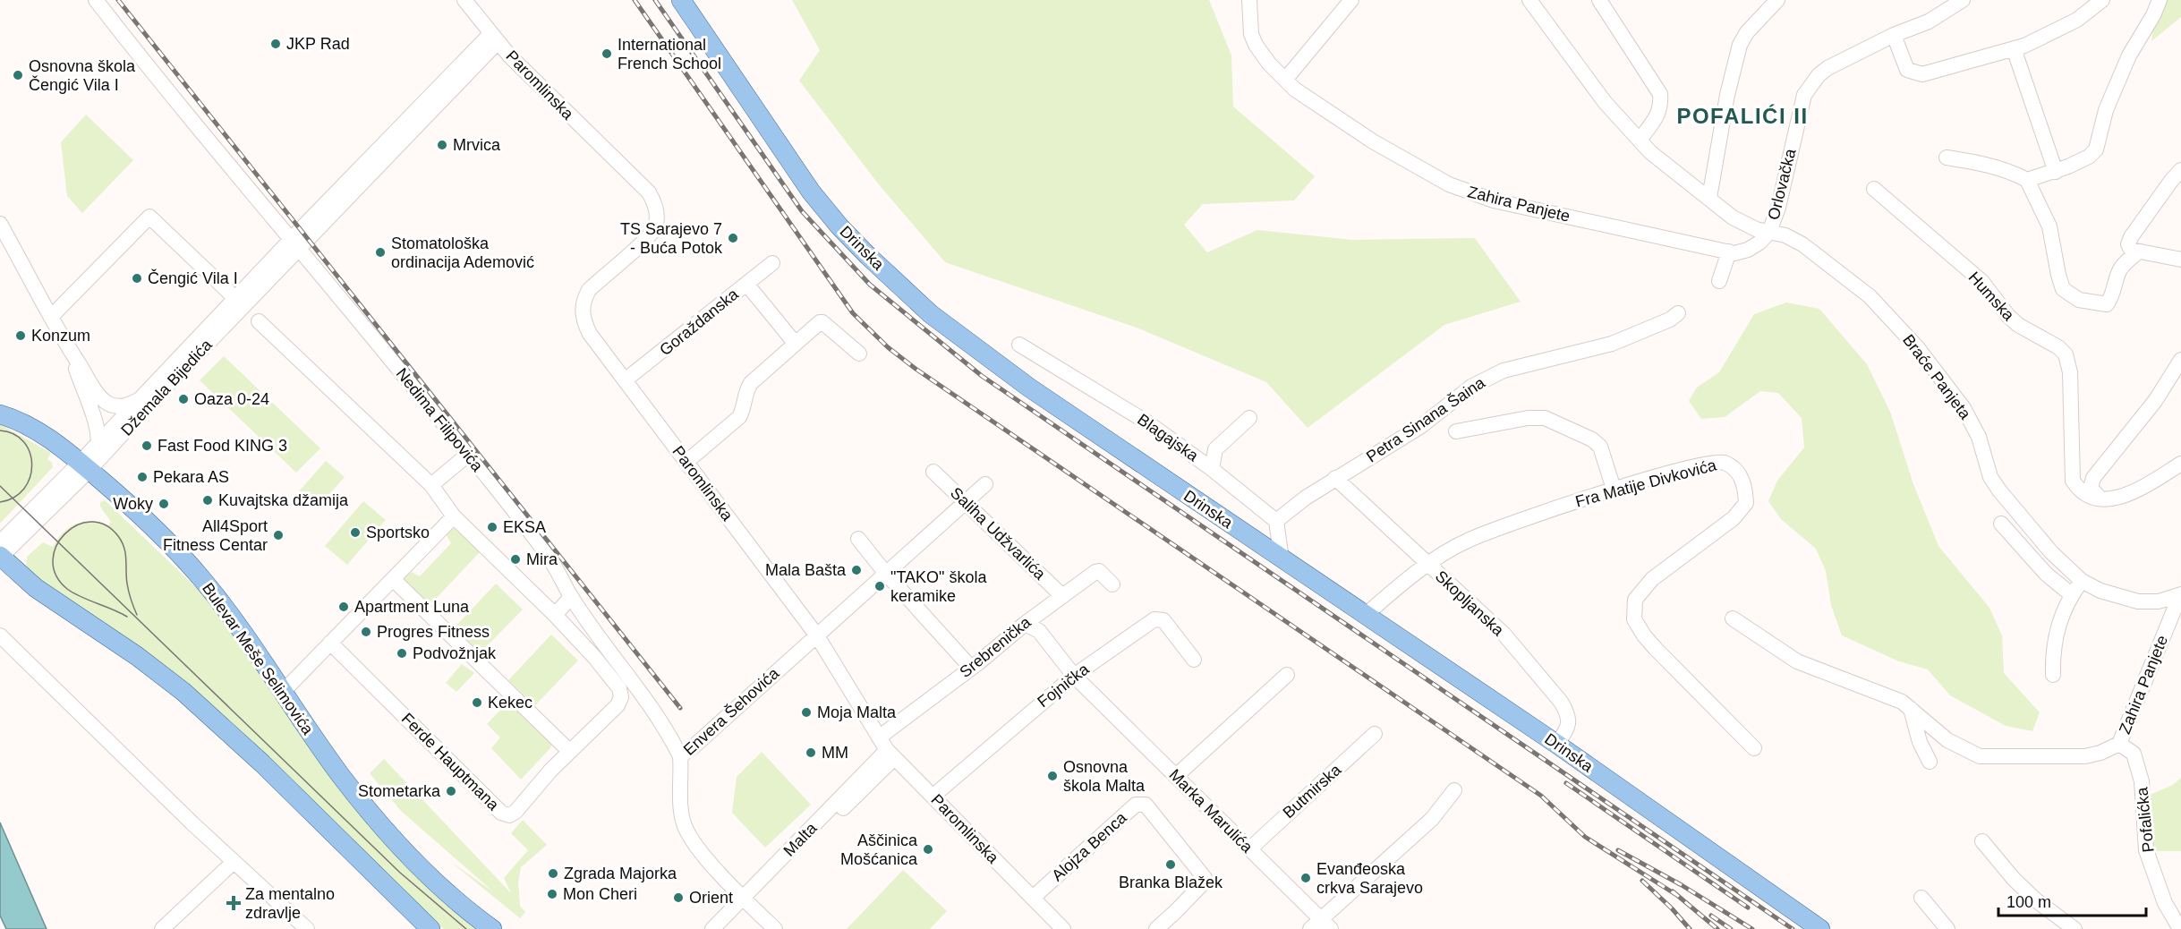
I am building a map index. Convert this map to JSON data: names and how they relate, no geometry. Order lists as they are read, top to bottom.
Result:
{
  "streets": {
    "main road": ["Drinska", "Bulevar Meše Selimovića"],
    "street": [
      "Paromlinska",
      "Orlovačka",
      "Zahira Panjete",
      "Humska",
      "Goraždanska",
      "Braće Panjeta",
      "Džemala Bijedića",
      "Nedima Filipovića",
      "Petra Sinana Šaina",
      "Blagajska",
      "Fra Matije Divkovića",
      "Saliha Udžvarlića",
      "Skopljanska",
      "Srebrenička",
      "Fojnička",
      "Envera Šehovića",
      "Ferde Hauptmana",
      "Butmirska",
      "Marka Marulića",
      "Pofalićka",
      "Malta",
      "Alojza Benca"
    ]
  },
  "crossings": [
    ["Paromlinska", "Goraždanska"],
    ["Paromlinska", "Džemala Bijedića"],
    ["Paromlinska", "Nedima Filipovića"],
    ["Paromlinska", "Srebrenička"],
    ["Paromlinska", "Fojnička"],
    ["Paromlinska", "Envera Šehovića"],
    ["Paromlinska", "Malta"],
    ["Paromlinska", "Alojza Benca"],
    ["Orlovačka", "Zahira Panjete"],
    ["Orlovačka", "Braće Panjeta"],
    ["Zahira Panjete", "Braće Panjeta"],
    ["Zahira Panjete", "Pofalićka"],
    ["Drinska", "Fra Matije Divkovića"],
    ["Drinska", "Skopljanska"],
    ["Džemala Bijedića", "Nedima Filipovića"],
    ["Džemala Bijedića", "Bulevar Meše Selimovića"],
    ["Nedima Filipovića", "Envera Šehovića"],
    ["Petra Sinana Šaina", "Blagajska"],
    ["Petra Sinana Šaina", "Skopljanska"],
    ["Fra Matije Divkovića", "Skopljanska"],
    ["Saliha Udžvarlića", "Srebrenička"],
    ["Saliha Udžvarlića", "Envera Šehovića"],
    ["Srebrenička", "Marka Marulića"],
    ["Srebrenička", "Malta"],
    ["Fojnička", "Marka Marulića"],
    ["Envera Šehovića", "Malta"],
    ["Butmirska", "Marka Marulića"]
  ],
  "districts": ["POFALIĆI II"],
  "places": {
    "other": [
      "JKP Rad",
      "International French School",
      "Osnovna škola Čengić Vila I",
      "Mrvica",
      "TS Sarajevo 7 - Buća Potok",
      "Stomatološka ordinacija Ademović",
      "Čengić Vila I",
      "Konzum",
      "Oaza 0-24",
      "Fast Food KING 3",
      "Pekara AS",
      "Kuvajtska džamija",
      "Woky",
      "EKSA",
      "Sportsko",
      "All4Sport Fitness Centar",
      "Mira",
      "Mala Bašta",
      "\"TAKO\" škola keramike",
      "Apartment Luna",
      "Progres Fitness",
      "Podvožnjak",
      "Kekec",
      "Moja Malta",
      "MM",
      "Osnovna škola Malta",
      "Stometarka",
      "Aščinica Mošćanica",
      "Branka Blažek",
      "Zgrada Majorka",
      "Evanđeoska crkva Sarajevo",
      "Mon Cheri",
      "Orient"
    ],
    "health": ["Za mentalno zdravlje"]
  },
  "scale_bar": "100 m"
}
